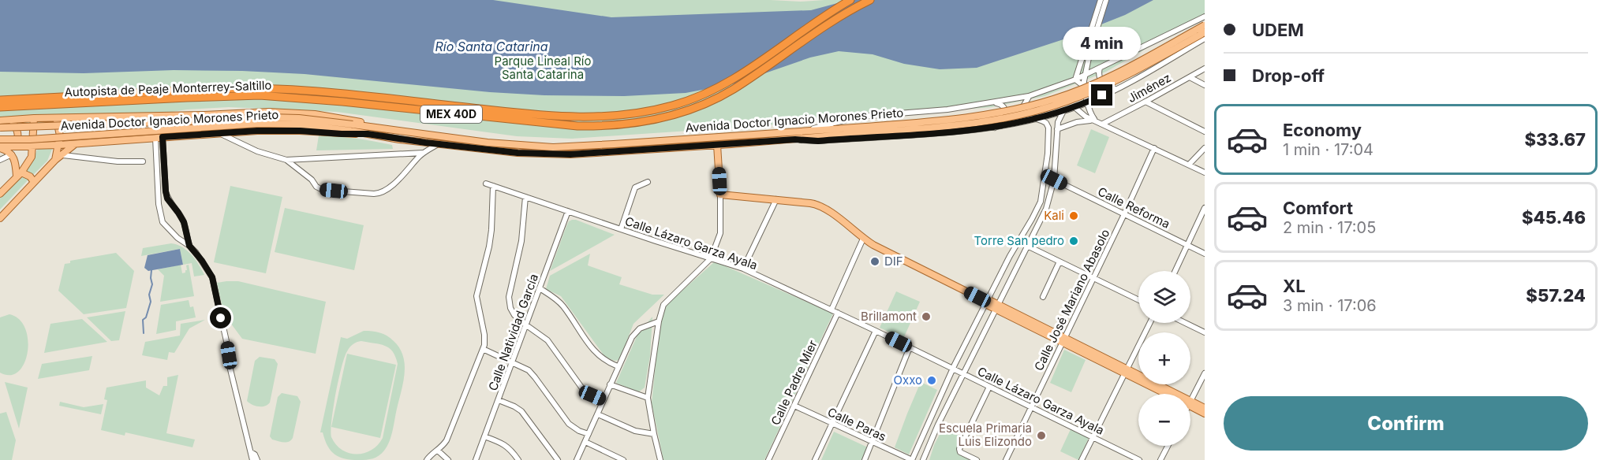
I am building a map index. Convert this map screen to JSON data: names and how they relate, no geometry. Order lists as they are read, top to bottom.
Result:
{
  "streets": {
    "highway": ["Autopista de Peaje Monterrey-Saltillo", "MEX 40D"],
    "main road": ["Avenida Doctor Ignacio Morones Prieto"],
    "street": [
      "Jiménez",
      "Calle Reforma",
      "Calle Lázaro Garza Ayala",
      "Calle José Mariano Abasolo",
      "Calle Natividad García",
      "Calle Padre Mier",
      "Calle Paras"
    ]
  },
  "crossings": [
    ["Calle Reforma", "Calle José Mariano Abasolo"],
    ["Calle Lázaro Garza Ayala", "Calle José Mariano Abasolo"],
    ["Calle Lázaro Garza Ayala", "Calle Natividad García"],
    ["Calle Lázaro Garza Ayala", "Calle Padre Mier"],
    ["Calle Padre Mier", "Calle Paras"]
  ],
  "water": ["Río Santa Catarina"],
  "parks": ["Parque Lineal Río Santa Catarina"],
  "places": [
    "Kali",
    "Torre San pedro",
    "DIF",
    "Brillamont",
    "Oxxo",
    "Escuela Primaria Luis Elizondo"
  ],
  "page": {
    "banner": ["UDEM", "Drop-off"],
    "bubble": "4 min",
    "list": [
      {
        "name": "Economy",
        "note": "1 min · 17:04",
        "value": "$33.67"
      },
      {
        "name": "Comfort",
        "note": "2 min · 17:05",
        "value": "$45.46"
      },
      {
        "name": "XL",
        "note": "3 min · 17:06",
        "value": "$57.24"
      }
    ],
    "map_buttons": ["+", "−"],
    "buttons": "Confirm"
  }
}
